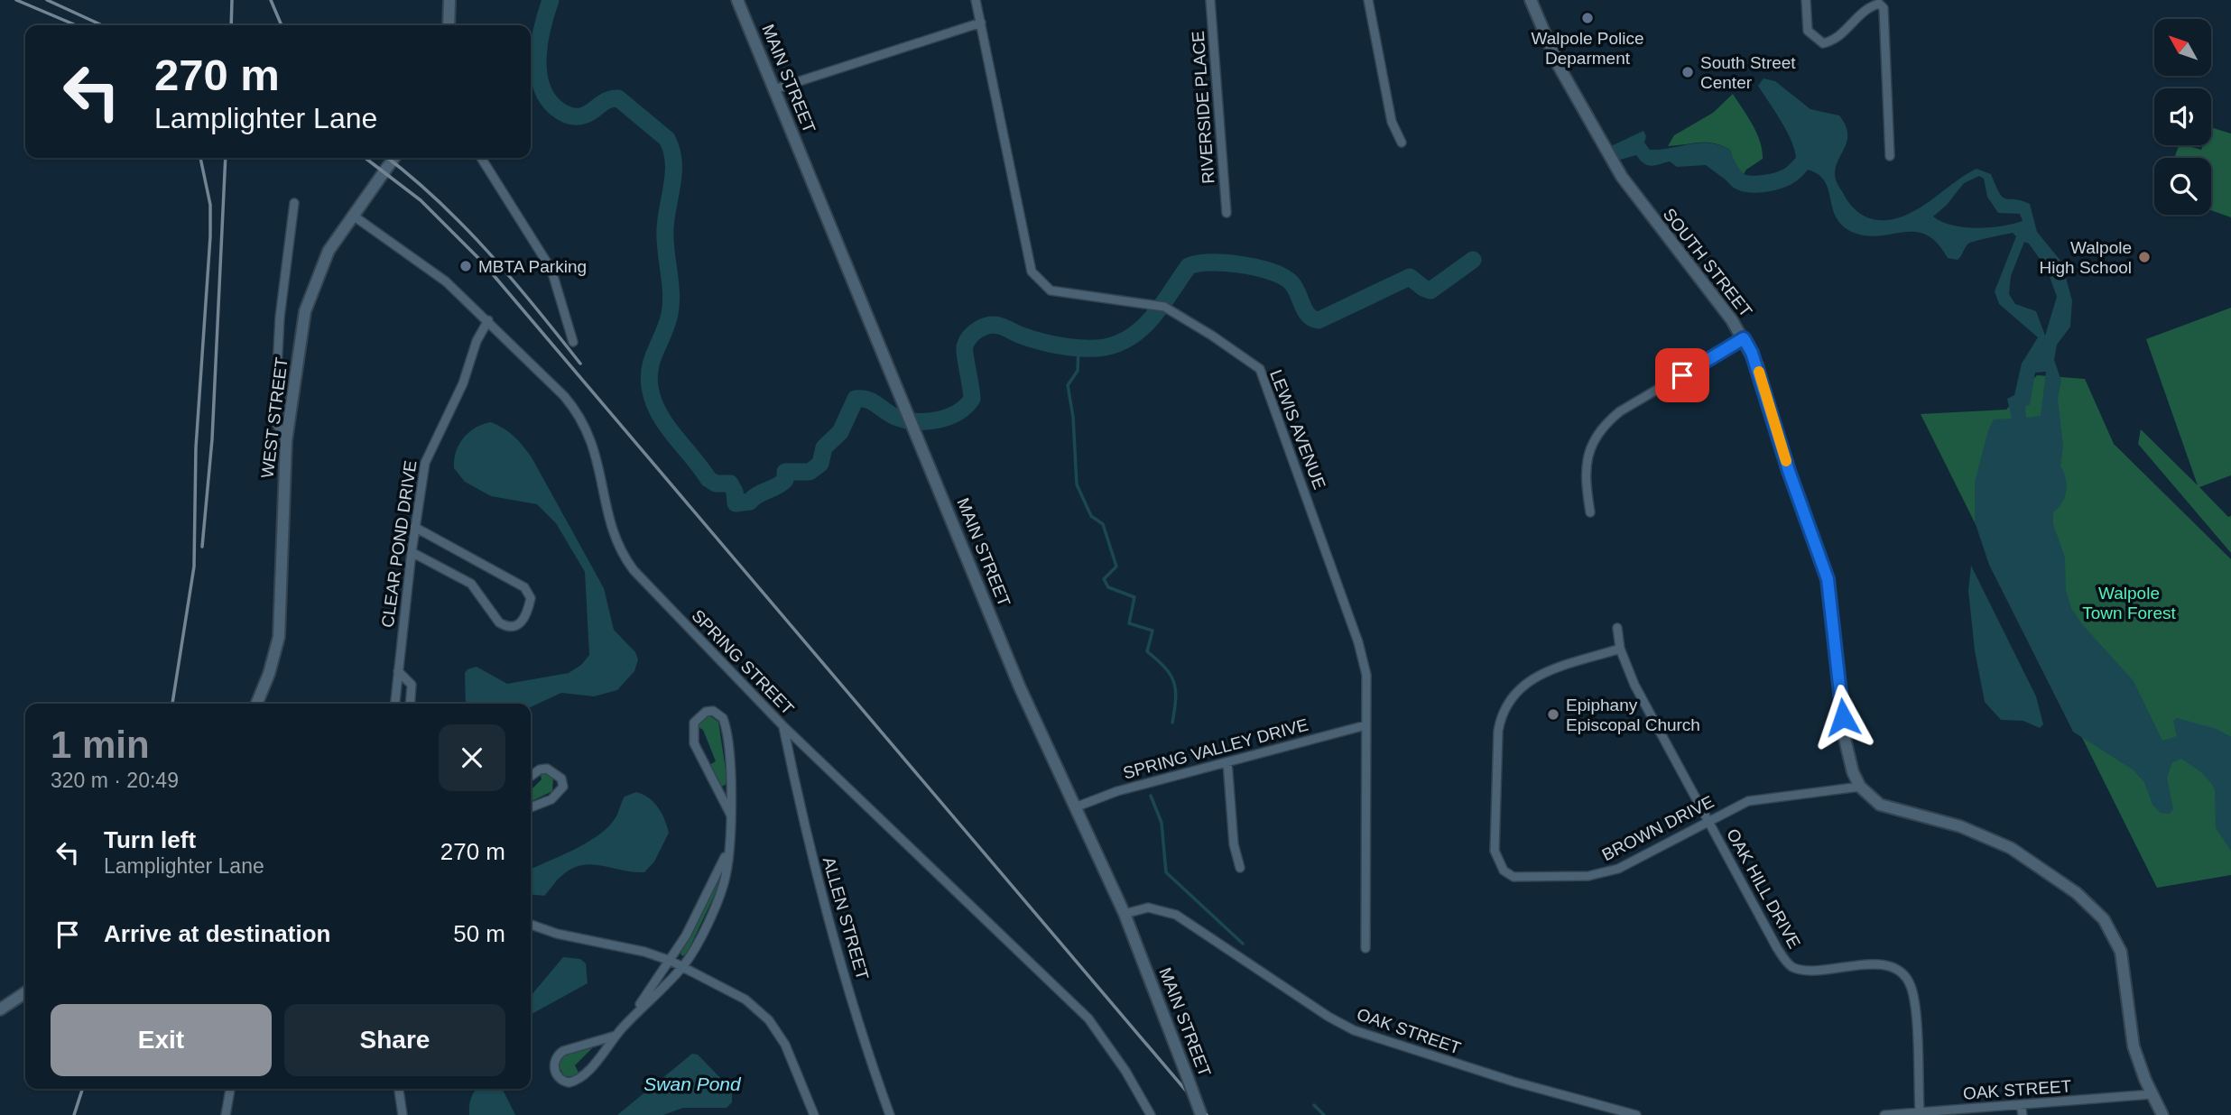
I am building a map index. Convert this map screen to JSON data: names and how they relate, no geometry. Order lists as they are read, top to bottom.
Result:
{
  "streets": {
    "street": [
      "MAIN STREET",
      "RIVERSIDE PLACE",
      "SOUTH STREET",
      "WEST STREET",
      "LEWIS AVENUE",
      "CLEAR POND DRIVE",
      "SPRING STREET",
      "SPRING VALLEY DRIVE",
      "BROWN DRIVE",
      "OAK HILL DRIVE",
      "ALLEN STREET",
      "OAK STREET"
    ]
  },
  "crossings": [
    ["MAIN STREET", "SPRING VALLEY DRIVE"],
    ["MAIN STREET", "OAK STREET"],
    ["SOUTH STREET", "BROWN DRIVE"],
    ["WEST STREET", "SPRING STREET"],
    ["LEWIS AVENUE", "SPRING VALLEY DRIVE"],
    ["CLEAR POND DRIVE", "SPRING STREET"],
    ["SPRING STREET", "ALLEN STREET"],
    ["BROWN DRIVE", "OAK HILL DRIVE"],
    ["OAK HILL DRIVE", "OAK STREET"]
  ],
  "water": ["Swan Pond"],
  "parks": ["Walpole Town Forest"],
  "places": [
    "Walpole Police Deparment",
    "South Street Center",
    "Walpole High School",
    "MBTA Parking",
    "Epiphany Episcopal Church"
  ],
  "north": "top left",
  "page": {
    "turn": ["270 m", "Lamplighter Lane"],
    "heading": ["1 min", "320 m · 20:49"],
    "list": [
      {
        "name": "Turn left",
        "note": "Lamplighter Lane",
        "value": "270 m"
      },
      {
        "name": "Arrive at destination",
        "value": "50 m"
      }
    ],
    "buttons": ["Exit", "Share"]
  }
}
